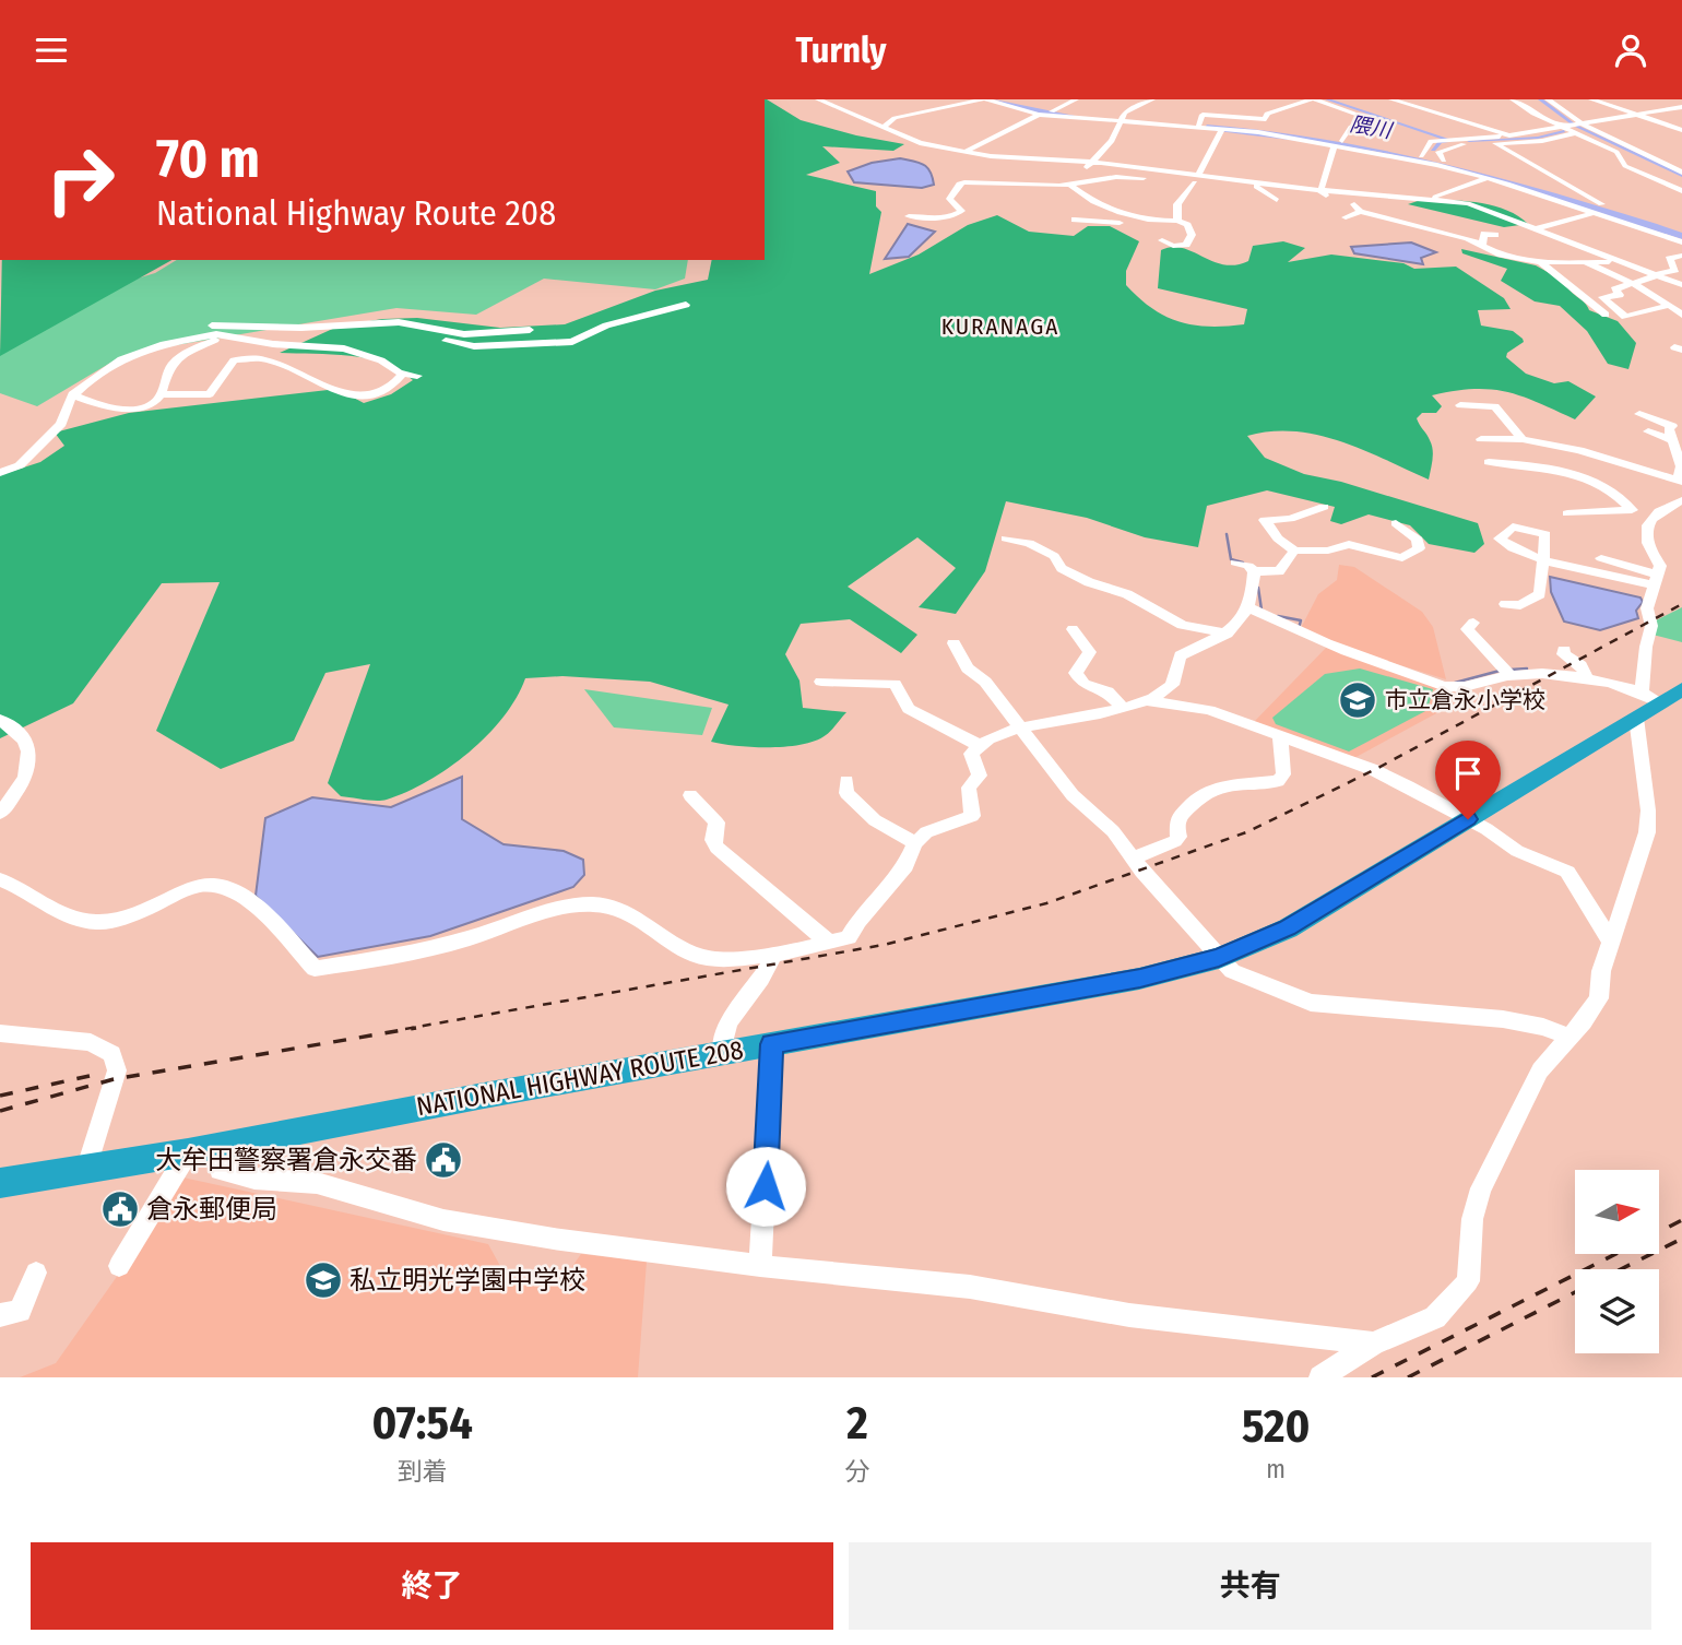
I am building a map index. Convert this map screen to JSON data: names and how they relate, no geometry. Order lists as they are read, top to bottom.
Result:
{
  "streets": {
    "highway": ["NATIONAL HIGHWAY ROUTE 208"]
  },
  "districts": ["KURANAGA"],
  "water": ["隈川"],
  "places": {
    "school or university": ["市立倉永小学校", "私立明光学園中学校"],
    "public building": ["大牟田警察署倉永交番", "倉永郵便局"]
  },
  "north": "right",
  "page": {
    "header": "Turnly",
    "turn": ["70 m", "National Highway Route 208"],
    "eta": [
      "07:54",
      "到着",
      "2",
      "分",
      "520",
      "m"
    ],
    "buttons": ["終了", "共有"]
  }
}
